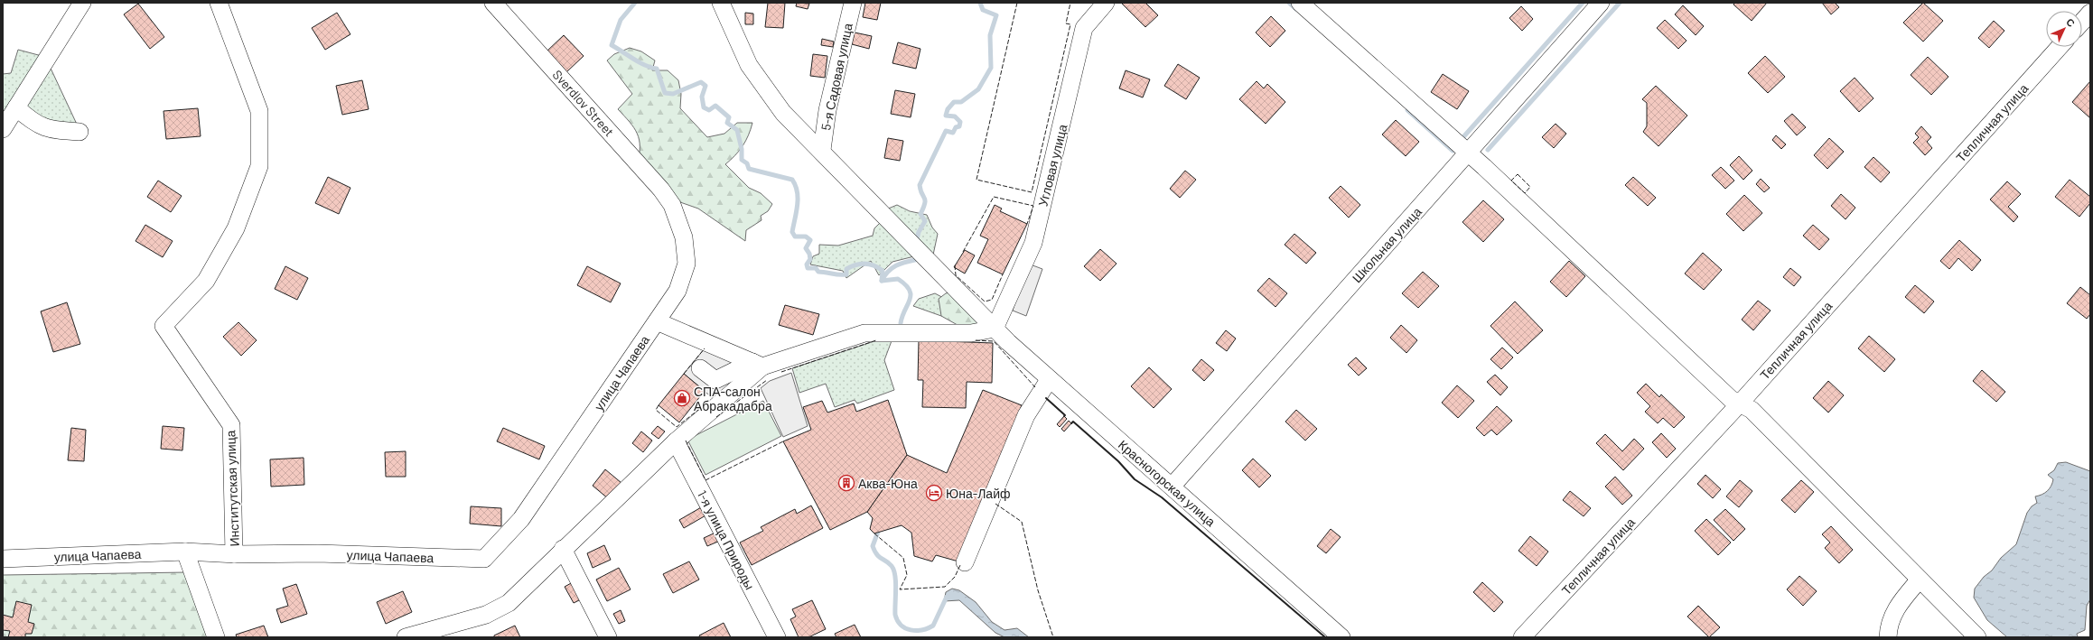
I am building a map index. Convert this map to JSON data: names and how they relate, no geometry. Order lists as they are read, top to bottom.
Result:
{
  "streets": {
    "street": [
      "5-я Садовая улица",
      "Тепличная улица",
      "Угловая улица",
      "Школьная улица",
      "улица Чапаева",
      "Красногорская улица",
      "Институтская улица",
      "1-я улица Природы"
    ]
  },
  "crossings": [
    ["5-я Садовая улица", "Красногорская улица"],
    ["Угловая улица", "Красногорская улица"],
    ["Школьная улица", "Красногорская улица"],
    ["улица Чапаева", "Институтская улица"]
  ],
  "places": {
    "shop": ["СПА-салон Абракадабра"],
    "building": ["Аква-Юна"],
    "hotel": ["Юна-Лайф"]
  },
  "north": "top right"
}
